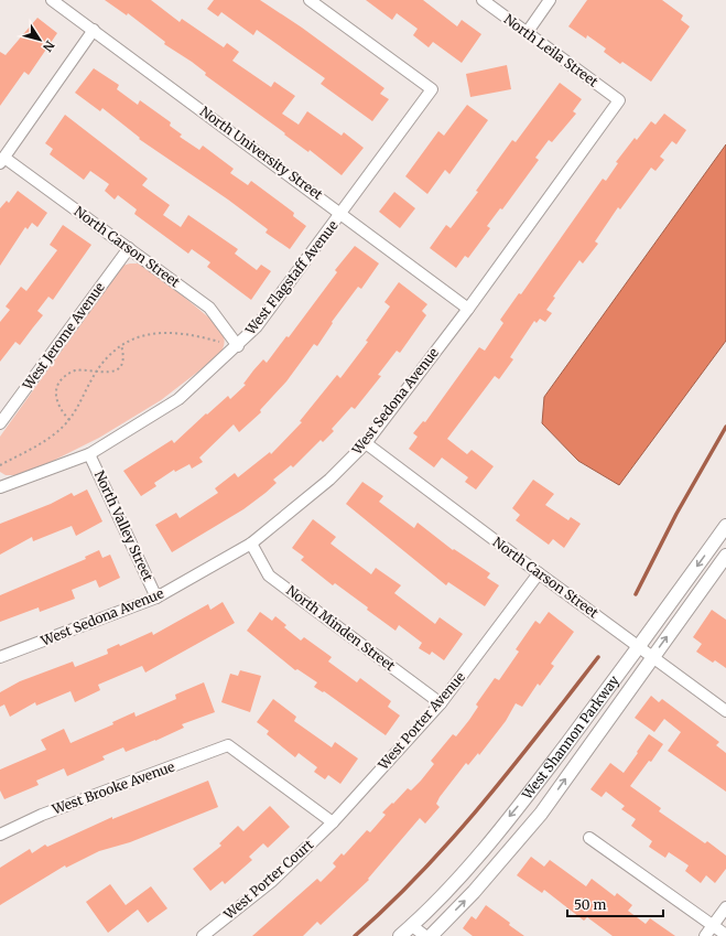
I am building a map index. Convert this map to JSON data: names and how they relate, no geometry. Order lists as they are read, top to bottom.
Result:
{
  "streets": {
    "street": [
      "North Leila Street",
      "North University Street",
      "North Carson Street",
      "West Flagstaff Avenue",
      "West Jerome Avenue",
      "West Sedona Avenue",
      "North Valley Street",
      "North Minden Street",
      "West Porter Avenue",
      "West Shannon Parkway",
      "West Brooke Avenue",
      "West Porter Court"
    ]
  },
  "crossings": [
    ["North Leila Street", "West Sedona Avenue"],
    ["North University Street", "West Flagstaff Avenue"],
    ["North University Street", "West Sedona Avenue"],
    ["North Carson Street", "West Flagstaff Avenue"],
    ["North Carson Street", "West Jerome Avenue"],
    ["North Carson Street", "West Sedona Avenue"],
    ["North Carson Street", "West Porter Avenue"],
    ["North Carson Street", "West Shannon Parkway"],
    ["West Flagstaff Avenue", "North Valley Street"],
    ["West Sedona Avenue", "North Valley Street"],
    ["West Sedona Avenue", "North Minden Street"],
    ["North Minden Street", "West Porter Avenue"],
    ["West Porter Avenue", "West Brooke Avenue"],
    ["West Porter Avenue", "West Porter Court"],
    ["West Brooke Avenue", "West Porter Court"]
  ],
  "scale_bar": "50 m",
  "north": "bottom right"
}
